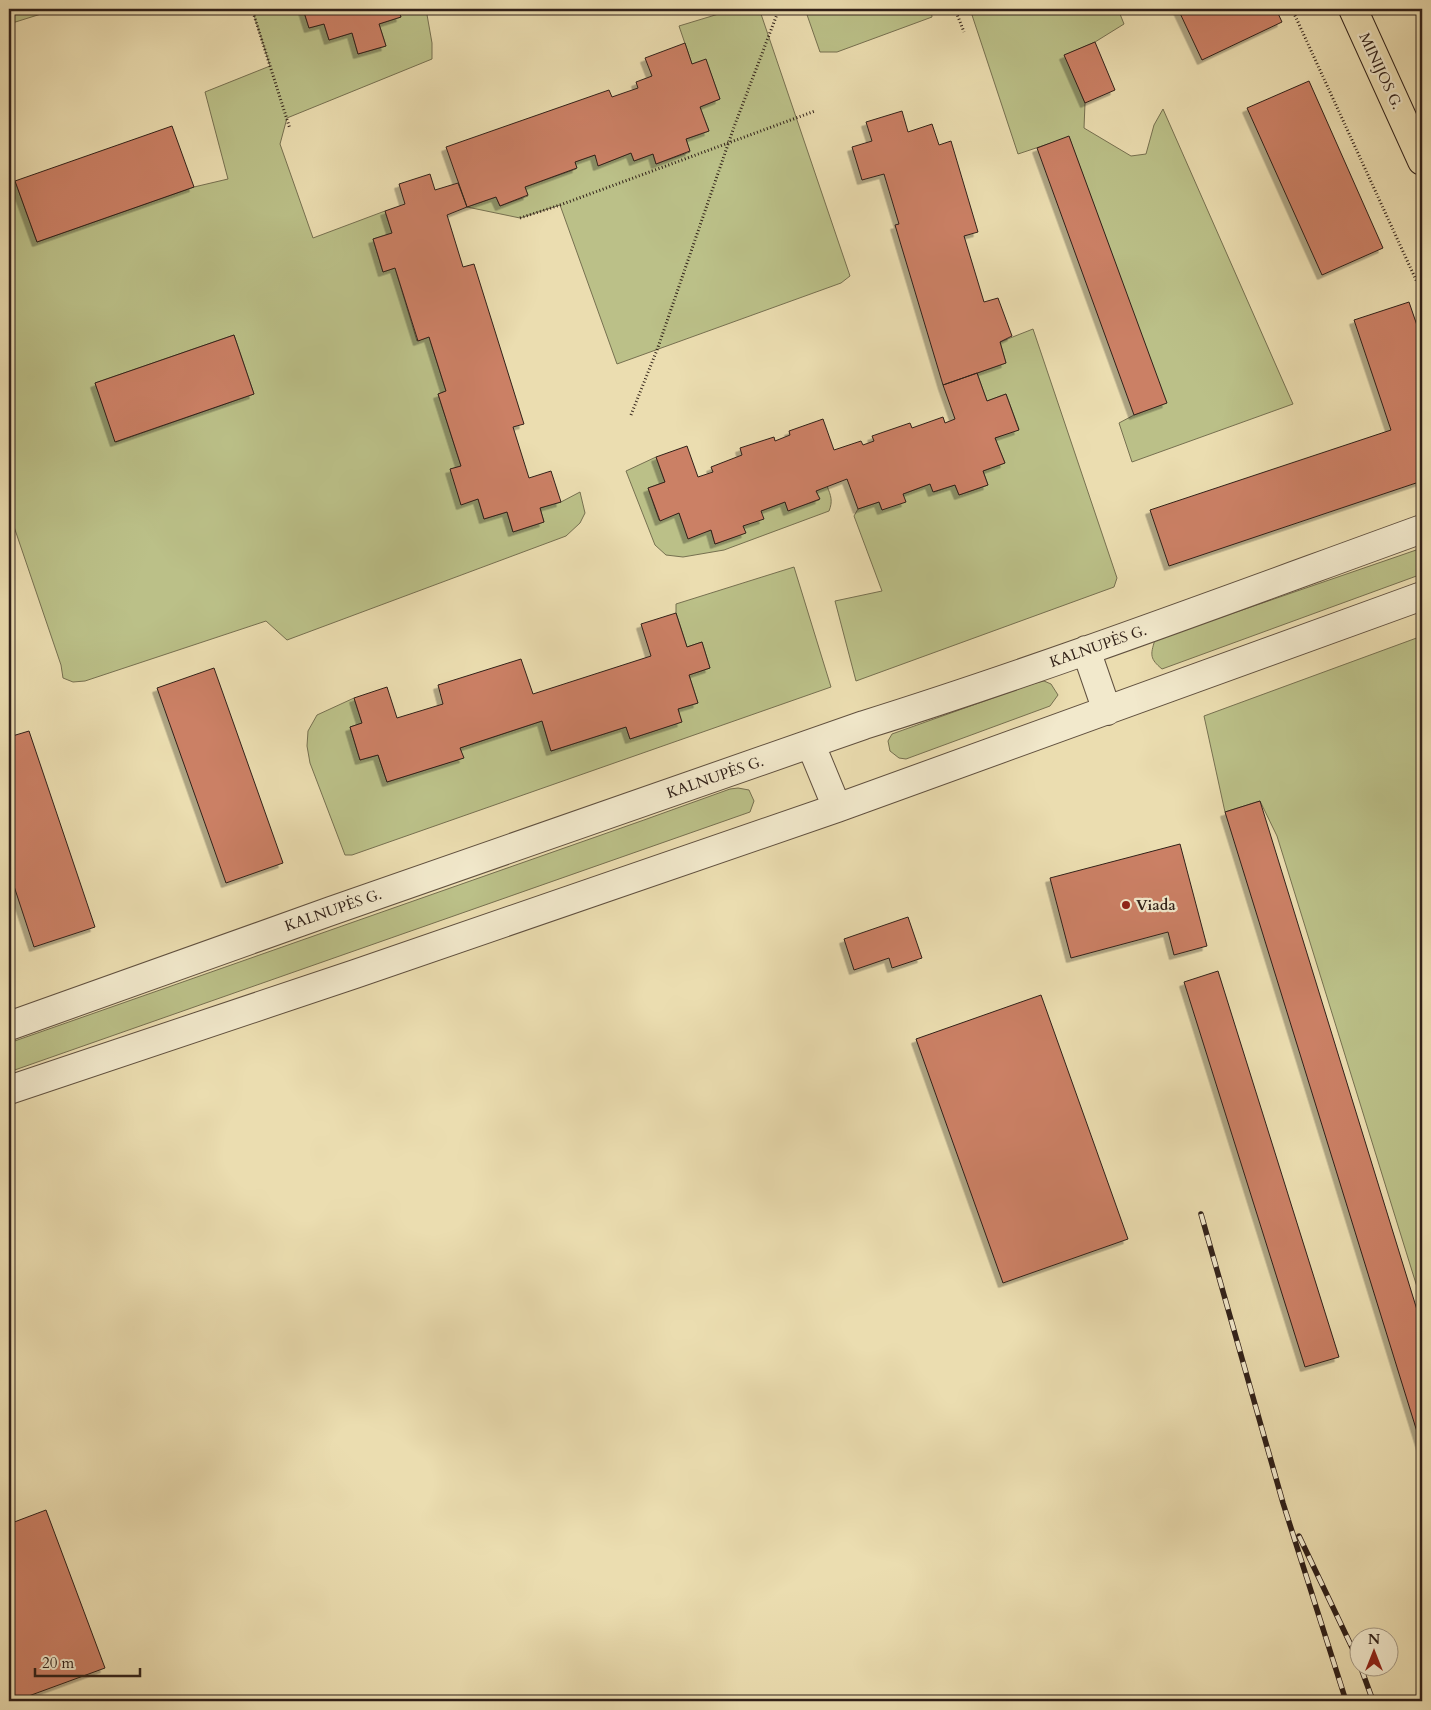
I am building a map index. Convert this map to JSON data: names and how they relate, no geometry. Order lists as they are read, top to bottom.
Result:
{
  "streets": {
    "main road": ["MINIJOS G."],
    "street": ["KALNUPĖS G."]
  },
  "places": ["Viada"],
  "scale_bar": "20 m",
  "north": "top"
}
